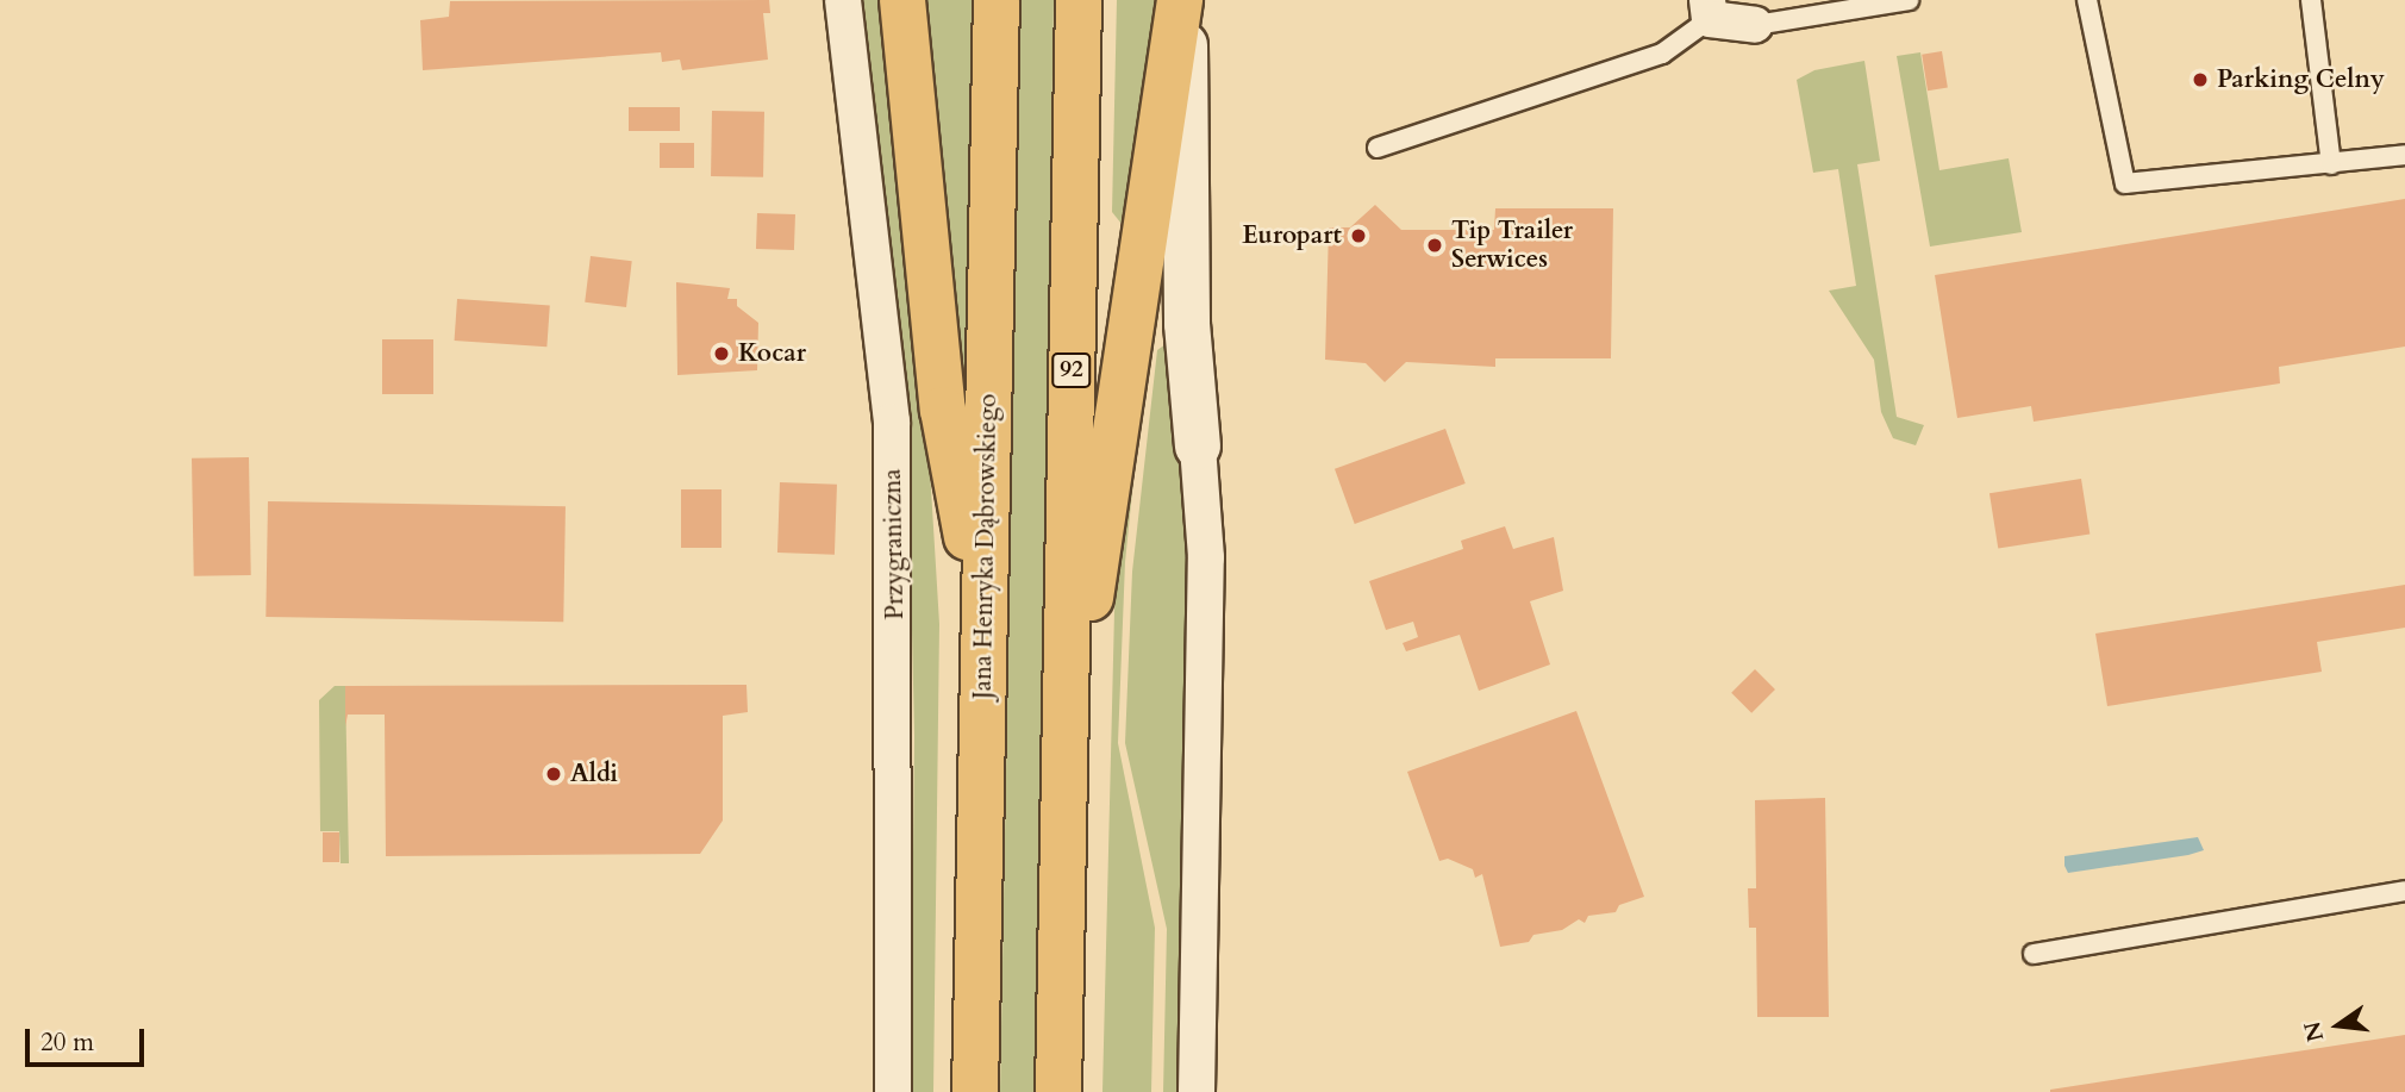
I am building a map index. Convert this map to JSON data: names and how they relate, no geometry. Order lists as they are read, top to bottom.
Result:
{
  "streets": {
    "main road": ["92", "Jana Henryka Dąbrowskiego"],
    "street": ["Przygraniczna"]
  },
  "places": [
    "Parking Celny",
    "Europart",
    "Tip Trailer Serwices",
    "Kocar",
    "Aldi"
  ],
  "scale_bar": "20 m",
  "north": "left"
}
